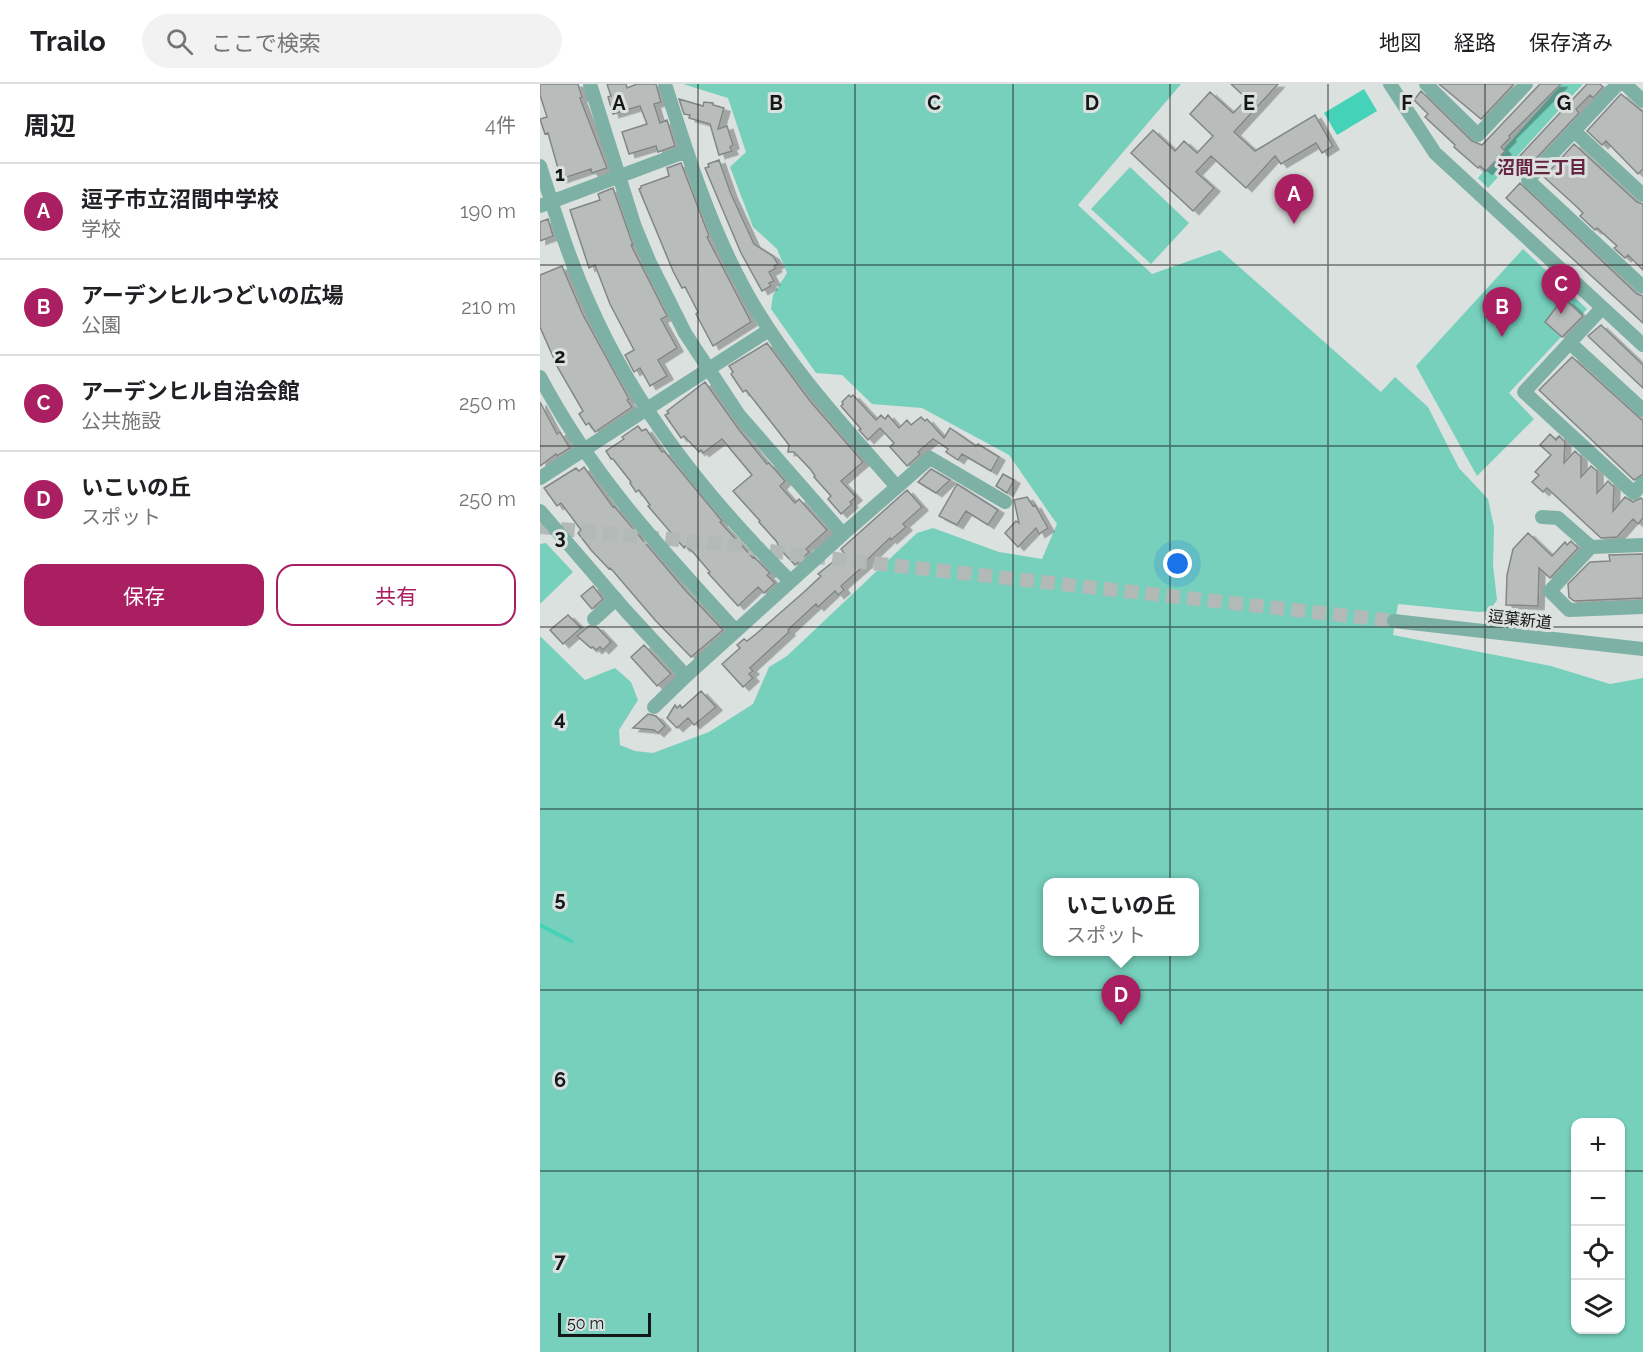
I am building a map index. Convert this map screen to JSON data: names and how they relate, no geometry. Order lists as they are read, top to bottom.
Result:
{
  "streets": {
    "street": ["逗葉新道"]
  },
  "districts": ["沼間三丁目"],
  "scale_bar": "50 m",
  "page": {
    "header": "Trailo",
    "search": "ここで検索",
    "nav": ["地図", "経路", "保存済み"],
    "heading": ["周辺", "4件"],
    "list": [
      {
        "mark": "A",
        "name": "逗子市立沼間中学校",
        "note": "学校",
        "value": "190 m"
      },
      {
        "mark": "B",
        "name": "アーデンヒルつどいの広場",
        "note": "公園",
        "value": "210 m"
      },
      {
        "mark": "C",
        "name": "アーデンヒル自治会館",
        "note": "公共施設",
        "value": "250 m"
      },
      {
        "mark": "D",
        "name": "いこいの丘",
        "note": "スポット",
        "value": "250 m"
      }
    ],
    "pins": [
      "A",
      "C",
      "B",
      "D"
    ],
    "buttons": ["保存", "共有"],
    "popup": ["いこいの丘", "スポット"],
    "map_buttons": ["+", "−"],
    "scale": "50 m"
  },
  "grid": {
    "columns": [
      "A",
      "B",
      "C",
      "D",
      "E",
      "F",
      "G"
    ],
    "rows": [
      "1",
      "2",
      "3",
      "4",
      "5",
      "6",
      "7"
    ]
  }
}
